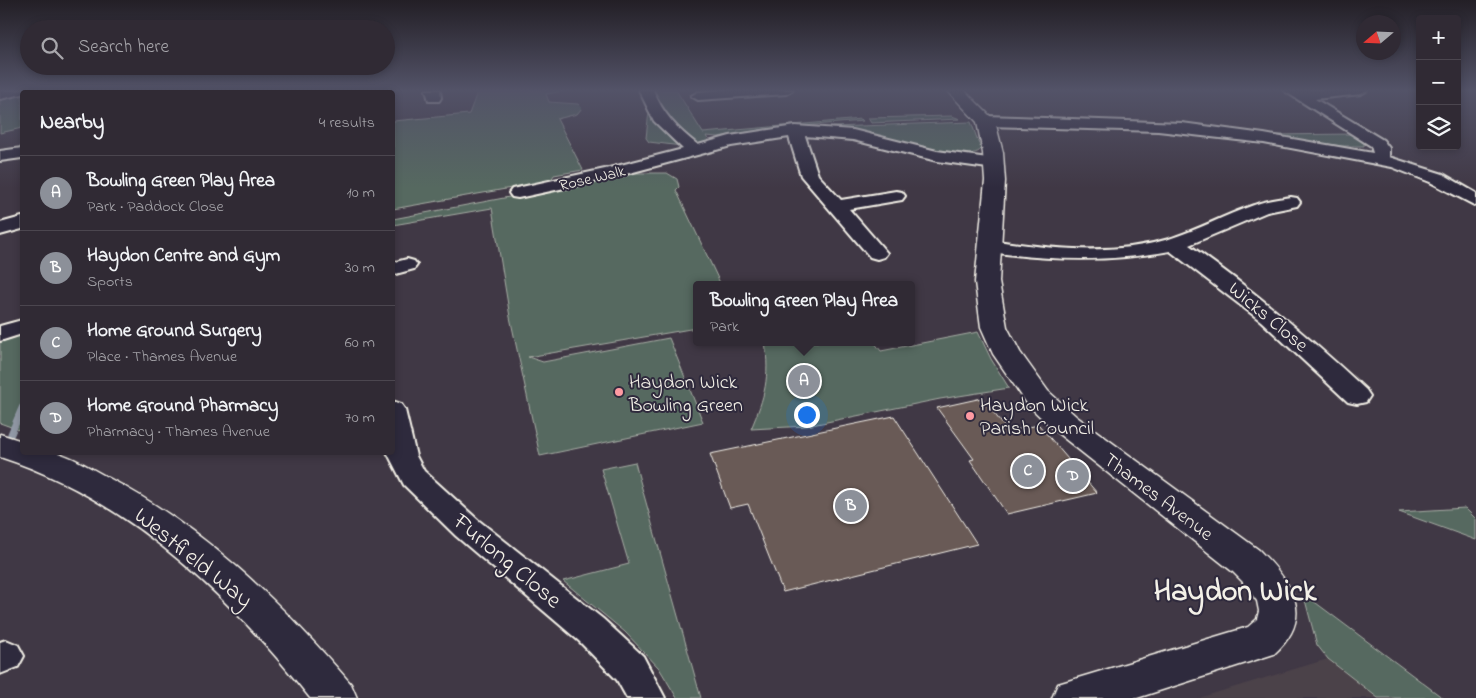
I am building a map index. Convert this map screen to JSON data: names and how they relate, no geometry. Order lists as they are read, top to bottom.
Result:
{
  "streets": {
    "street": [
      "Rose Walk",
      "Wicks Close",
      "Thames Avenue",
      "Westfield Way",
      "Furlong Close"
    ]
  },
  "crossings": [
    ["Rose Walk", "Thames Avenue"]
  ],
  "districts": ["Haydon Wick"],
  "places": ["Haydon Wick Bowling Green", "Haydon Wick Parish Council"],
  "north": "left",
  "page": {
    "map_buttons": ["+", "−"],
    "search": "Search here",
    "heading": ["Nearby", "4 results"],
    "list": [
      {
        "mark": "A",
        "name": "Bowling Green Play Area",
        "note": "Park · Paddock Close",
        "value": "10 m"
      },
      {
        "mark": "B",
        "name": "Haydon Centre and Gym",
        "note": "Sports",
        "value": "30 m"
      },
      {
        "mark": "C",
        "name": "Home Ground Surgery",
        "note": "Place · Thames Avenue",
        "value": "60 m"
      },
      {
        "mark": "D",
        "name": "Home Ground Pharmacy",
        "note": "Pharmacy · Thames Avenue",
        "value": "70 m"
      }
    ],
    "popup": ["Bowling Green Play Area", "Park"],
    "pins": [
      "A",
      "C",
      "D",
      "B"
    ]
  }
}
